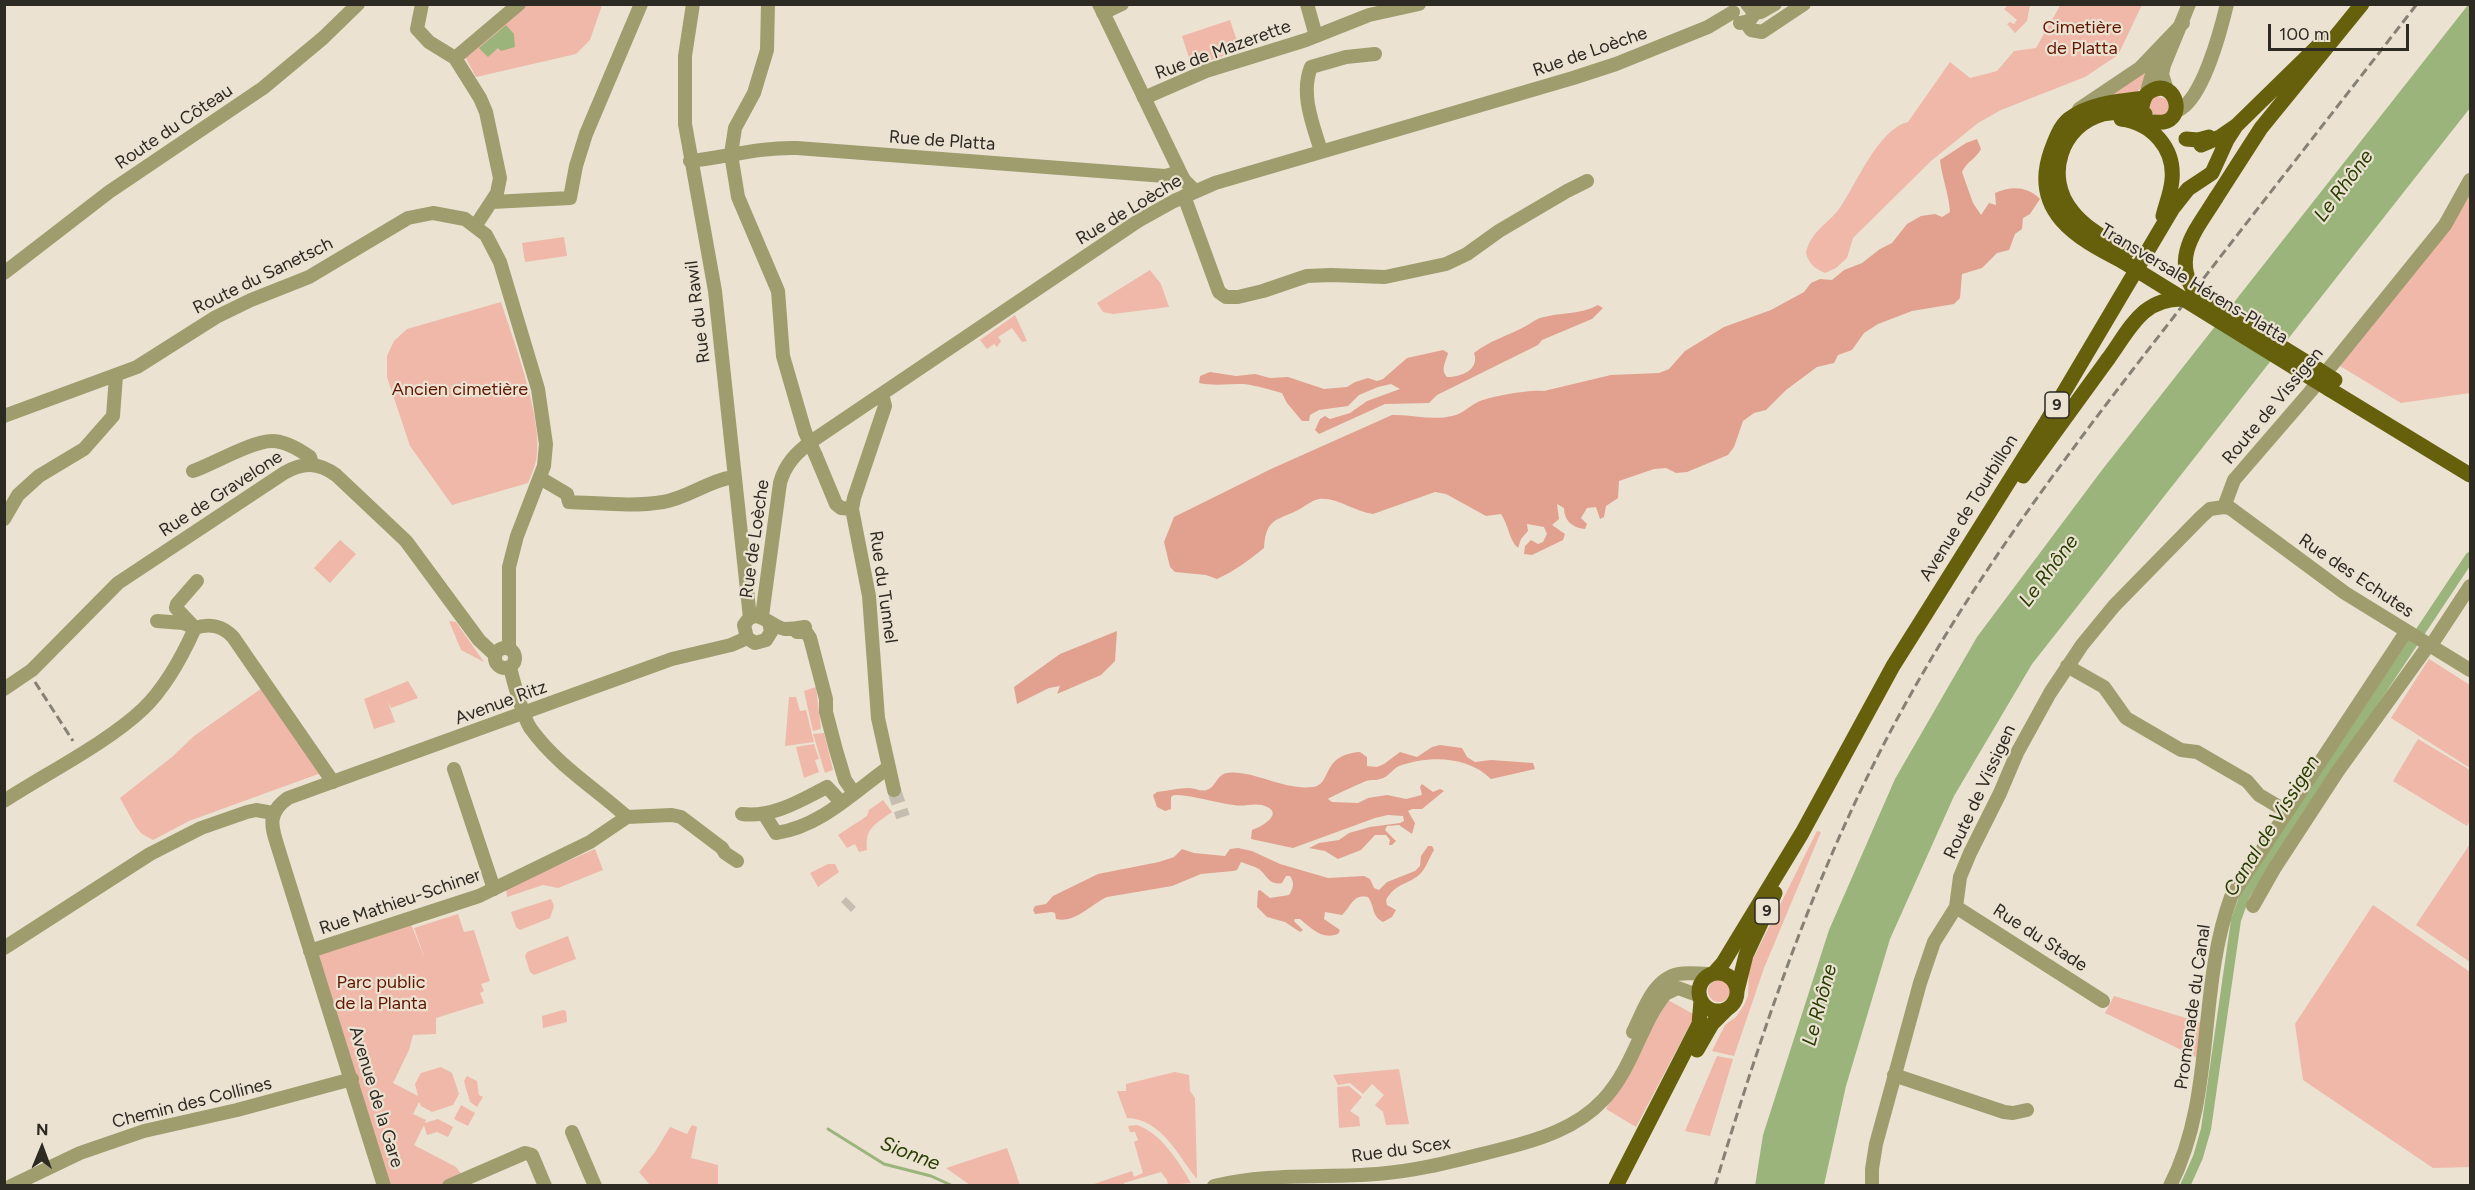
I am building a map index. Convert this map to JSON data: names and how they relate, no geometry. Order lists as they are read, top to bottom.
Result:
{
  "streets": {
    "main road": ["Transversale Hérens-Platta", "9", "Avenue de Tourbillon"],
    "street": [
      "Rue de Mazerette",
      "Rue de Loèche",
      "Route du Côteau",
      "Rue de Platta",
      "Route du Sanetsch",
      "Rue du Rawil",
      "Route de Vissigen",
      "Rue de Gravelone",
      "Rue des Echutes",
      "Rue du Tunnel",
      "Avenue Ritz",
      "Rue Mathieu-Schiner",
      "Rue du Stade",
      "Promenade du Canal",
      "Avenue de la Gare",
      "Chemin des Collines",
      "Rue du Scex"
    ]
  },
  "crossings": [
    ["Rue de Loèche", "Rue du Rawil"],
    ["Rue de Loèche", "Rue du Tunnel"],
    ["Rue de Loèche", "Avenue Ritz"],
    ["Rue de Platta", "Rue du Rawil"],
    ["Rue du Rawil", "Avenue Ritz"],
    ["Route de Vissigen", "Rue des Echutes"],
    ["Route de Vissigen", "Rue du Stade"],
    ["Avenue de Tourbillon", "Rue du Scex"],
    ["Rue des Echutes", "Promenade du Canal"],
    ["Avenue Ritz", "Avenue de la Gare"],
    ["Rue Mathieu-Schiner", "Avenue de la Gare"],
    ["Avenue de la Gare", "Chemin des Collines"]
  ],
  "water": ["Le Rhône", "Canal de Vissigen", "Sionne"],
  "parks": ["Cimetière de Platta", "Ancien cimetière", "Parc public de la Planta"],
  "scale_bar": "100 m",
  "north": "top"
}
